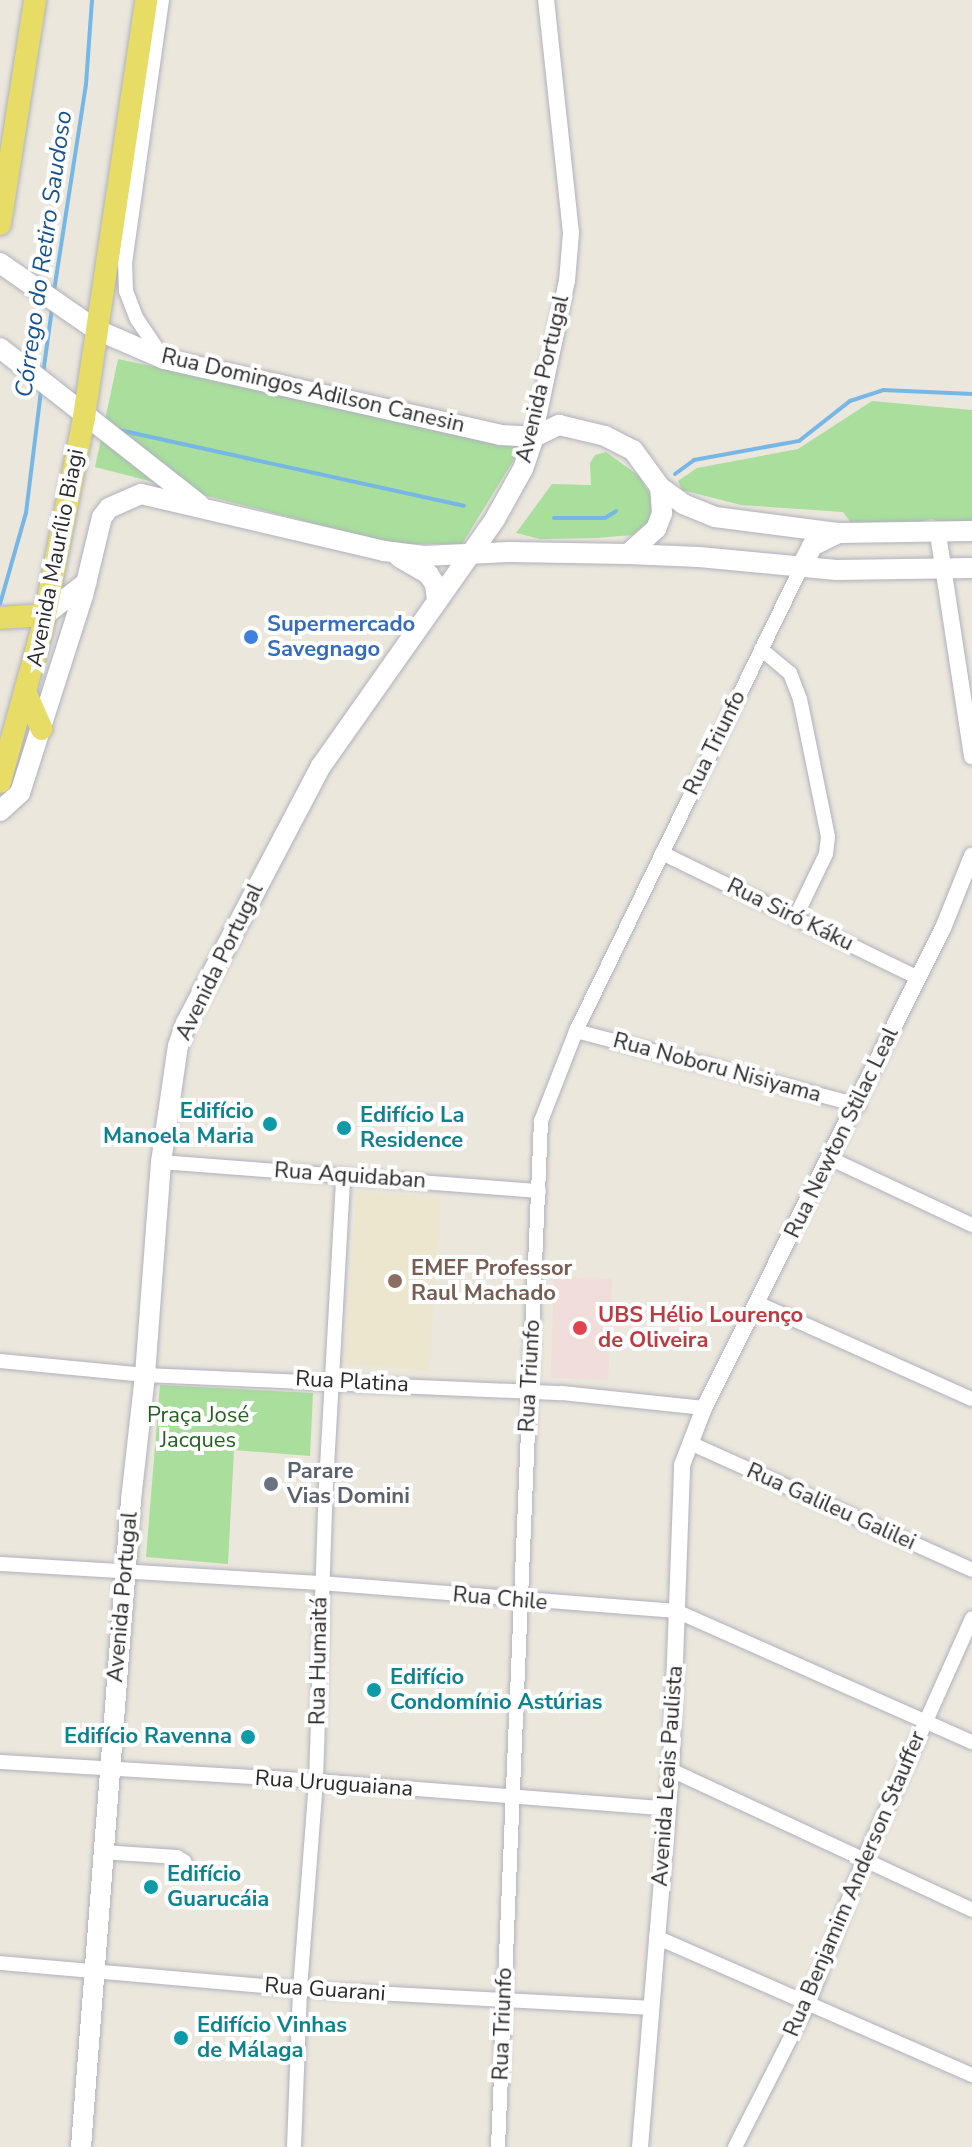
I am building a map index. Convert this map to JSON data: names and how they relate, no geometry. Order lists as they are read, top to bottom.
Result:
{
  "streets": {
    "main road": ["Avenida Portugal", "Rua Domingos Adilson Canesin", "Avenida Maurílio Biagi"],
    "street": [
      "Rua Triunfo",
      "Rua Siró Káku",
      "Rua Noboru Nisiyama",
      "Rua Newton Stilac Leal",
      "Rua Aquidaban",
      "Rua Platina",
      "Rua Galileu Galilei",
      "Rua Chile",
      "Rua Humaitá",
      "Avenida Leais Paulista",
      "Rua Uruguaiana",
      "Rua Benjamim Anderson Stauffer",
      "Rua Guarani"
    ]
  },
  "crossings": [
    ["Avenida Portugal", "Rua Domingos Adilson Canesin"],
    ["Avenida Portugal", "Rua Aquidaban"],
    ["Avenida Portugal", "Rua Platina"],
    ["Avenida Portugal", "Rua Chile"],
    ["Avenida Portugal", "Rua Uruguaiana"],
    ["Avenida Portugal", "Rua Guarani"],
    ["Rua Domingos Adilson Canesin", "Avenida Maurílio Biagi"],
    ["Rua Triunfo", "Rua Siró Káku"],
    ["Rua Triunfo", "Rua Noboru Nisiyama"],
    ["Rua Triunfo", "Rua Aquidaban"],
    ["Rua Triunfo", "Rua Platina"],
    ["Rua Triunfo", "Rua Chile"],
    ["Rua Triunfo", "Rua Uruguaiana"],
    ["Rua Triunfo", "Rua Guarani"],
    ["Rua Siró Káku", "Rua Newton Stilac Leal"],
    ["Rua Noboru Nisiyama", "Rua Newton Stilac Leal"],
    ["Rua Newton Stilac Leal", "Rua Platina"],
    ["Rua Newton Stilac Leal", "Avenida Leais Paulista"],
    ["Rua Aquidaban", "Rua Humaitá"],
    ["Rua Platina", "Rua Humaitá"],
    ["Rua Platina", "Avenida Leais Paulista"],
    ["Rua Galileu Galilei", "Avenida Leais Paulista"],
    ["Rua Chile", "Rua Humaitá"],
    ["Rua Chile", "Avenida Leais Paulista"],
    ["Rua Chile", "Rua Benjamim Anderson Stauffer"],
    ["Rua Humaitá", "Rua Uruguaiana"],
    ["Rua Humaitá", "Rua Guarani"],
    ["Avenida Leais Paulista", "Rua Uruguaiana"],
    ["Avenida Leais Paulista", "Rua Guarani"]
  ],
  "water": ["Córrego do Retiro Saudoso"],
  "parks": ["Praça José Jacques"],
  "places": [
    "Supermercado Savegnago",
    "Edifício Manoela Maria",
    "Edifício La Residence",
    "EMEF Professor Raul Machado",
    "UBS Hélio Lourenço de Oliveira",
    "Parare Vias Domini",
    "Edifício Condomínio Astúrias",
    "Edifício Ravenna",
    "Edifício Guarucáia",
    "Edifício Vinhas de Málaga"
  ]
}
